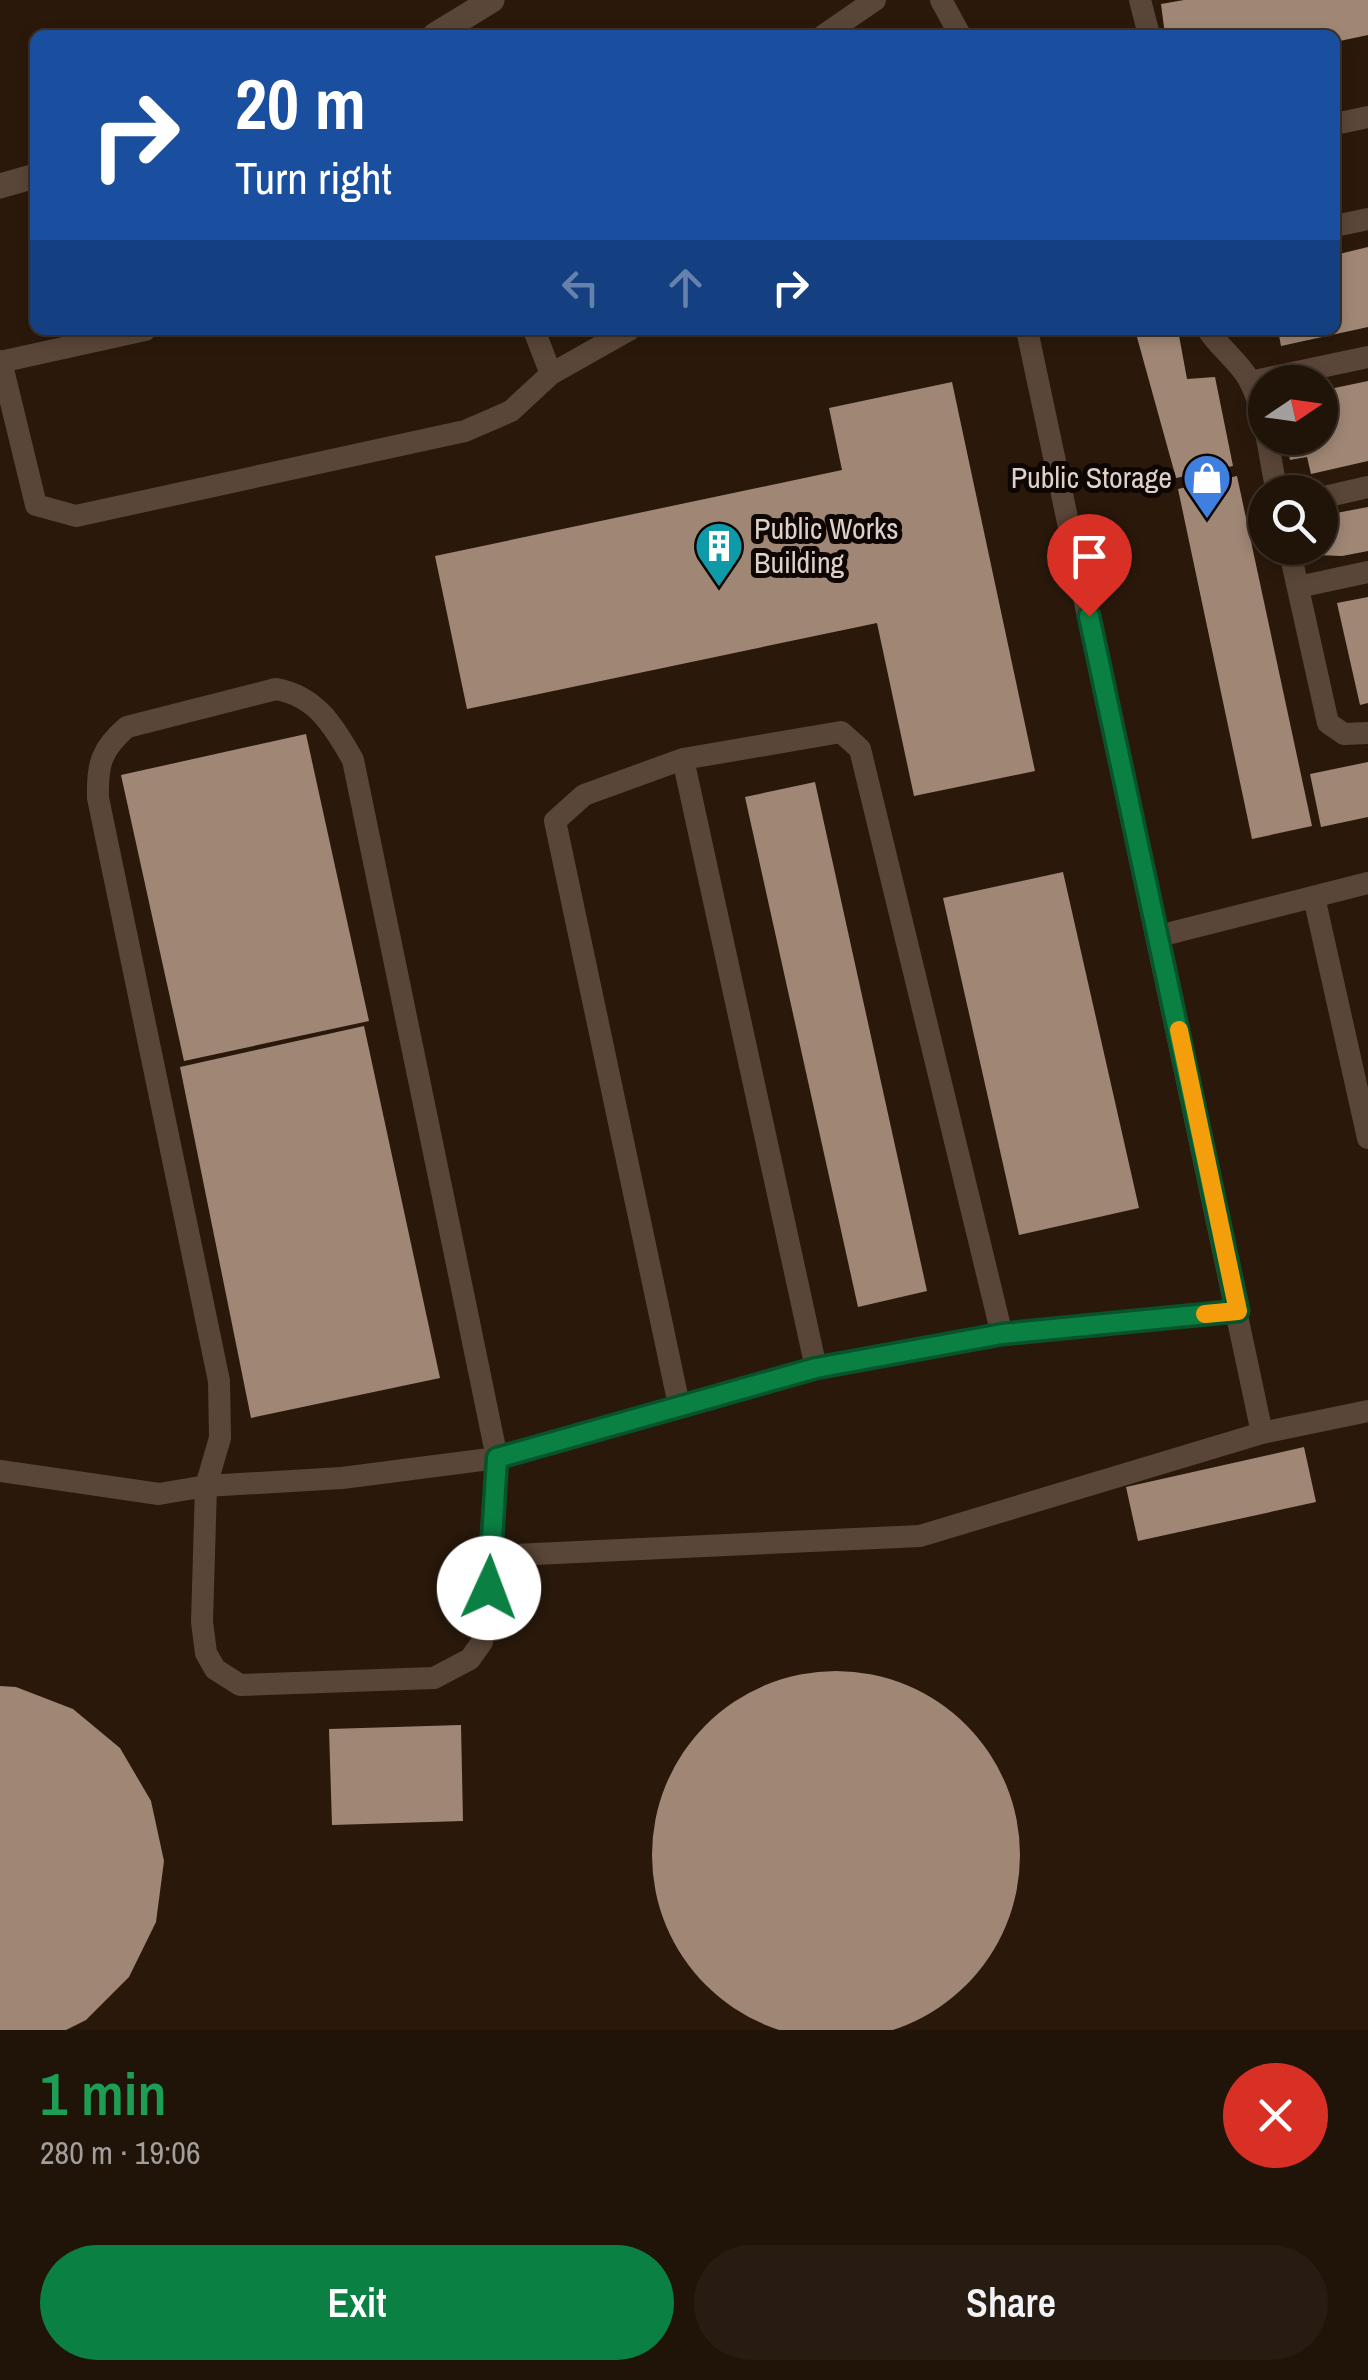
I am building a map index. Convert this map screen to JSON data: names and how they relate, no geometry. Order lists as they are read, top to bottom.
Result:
{
  "places": {
    "shop": ["Public Storage"],
    "building": ["Public Works Building"]
  },
  "north": "right",
  "page": {
    "turn": ["20 m", "Turn right"],
    "heading": ["1 min", "280 m · 19:06"],
    "buttons": ["Exit", "Share"]
  }
}
